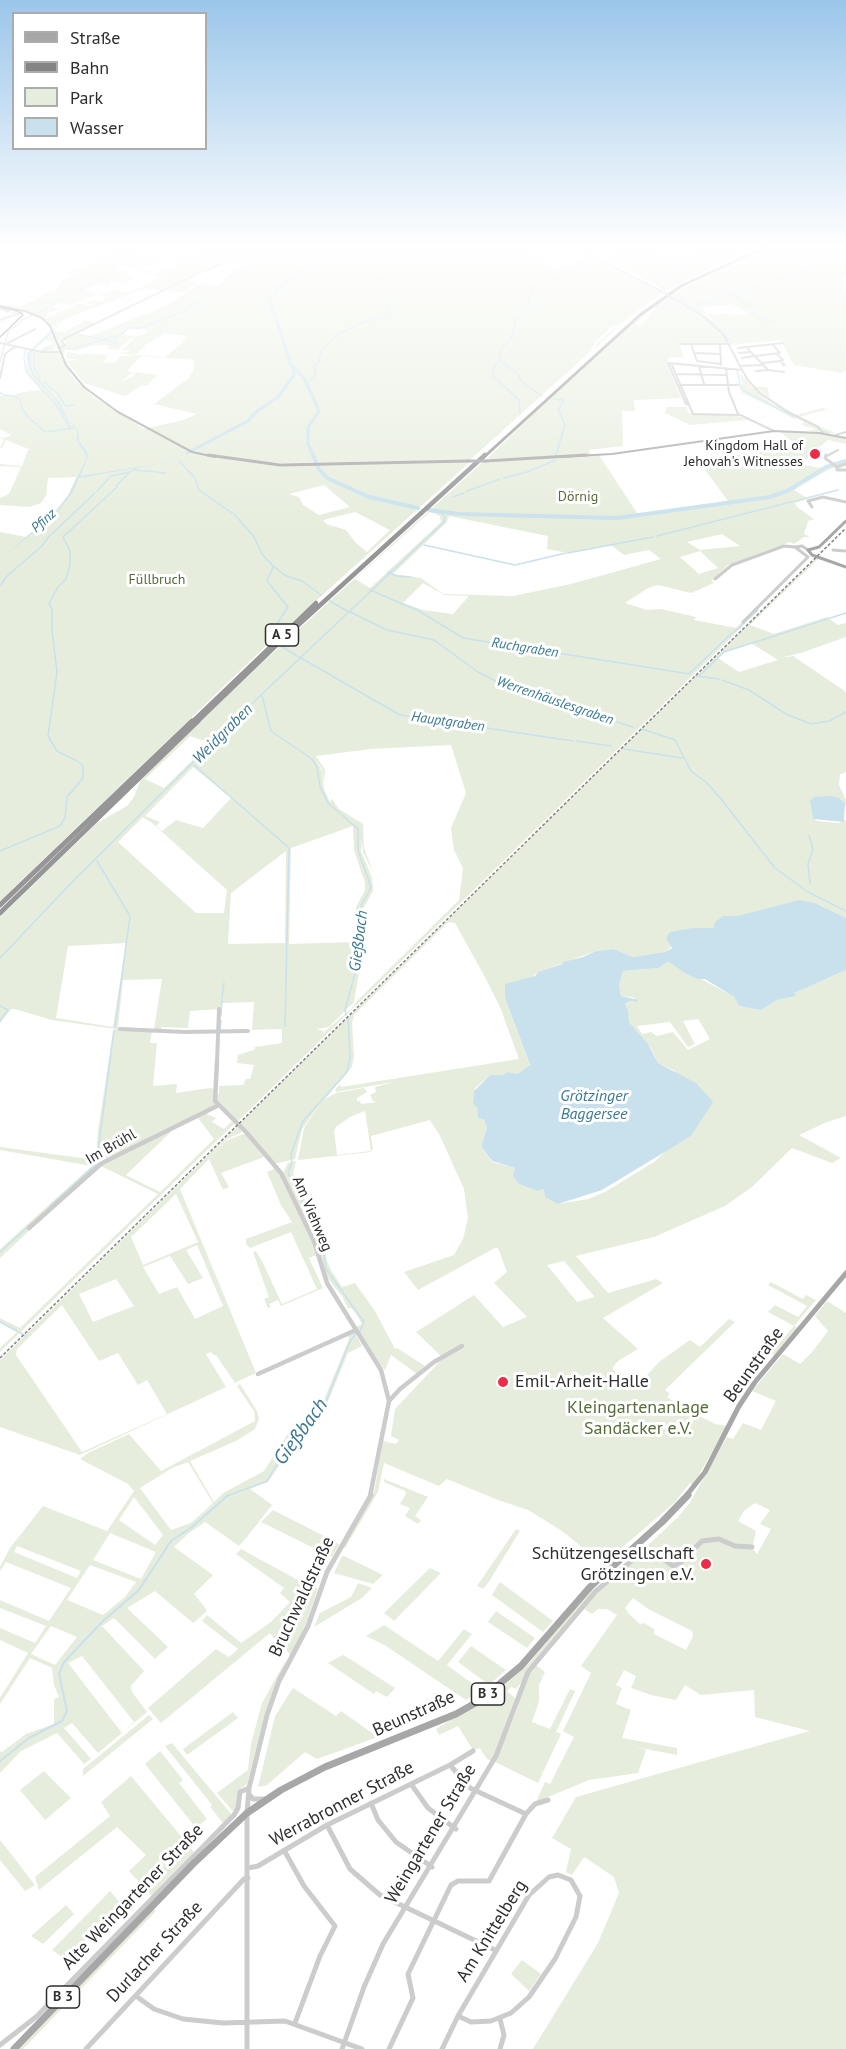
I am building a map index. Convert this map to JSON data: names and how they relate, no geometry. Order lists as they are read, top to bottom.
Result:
{
  "streets": {
    "highway": ["A 5"],
    "main road": ["Beunstraße", "B 3"],
    "street": [
      "Im Brühl",
      "Am Viehweg",
      "Bruchwaldstraße",
      "Werrabronner Straße",
      "Weingartener Straße",
      "Alte Weingartener Straße",
      "Am Knittelberg",
      "Durlacher Straße"
    ]
  },
  "crossings": [
    ["Im Brühl", "Am Viehweg"],
    ["Am Viehweg", "Bruchwaldstraße"],
    ["Beunstraße", "Bruchwaldstraße"],
    ["Bruchwaldstraße", "Werrabronner Straße"],
    ["Bruchwaldstraße", "Alte Weingartener Straße"],
    ["Bruchwaldstraße", "Durlacher Straße"]
  ],
  "water": [
    "Pfinz",
    "Ruchgraben",
    "Werrenhäuslesgraben",
    "Hauptgraben",
    "Weidgraben",
    "Gießbach",
    "Grötzinger Baggersee"
  ],
  "parks": ["Dörnig", "Füllbruch", "Kleingartenanlage Sandäcker e.V."],
  "places": ["Kingdom Hall of Jehovah's Witnesses", "Emil-Arheit-Halle", "Schützengesellschaft Grötzingen e.V."],
  "legend": [
    "Straße",
    "Bahn",
    "Park",
    "Wasser"
  ]
}
